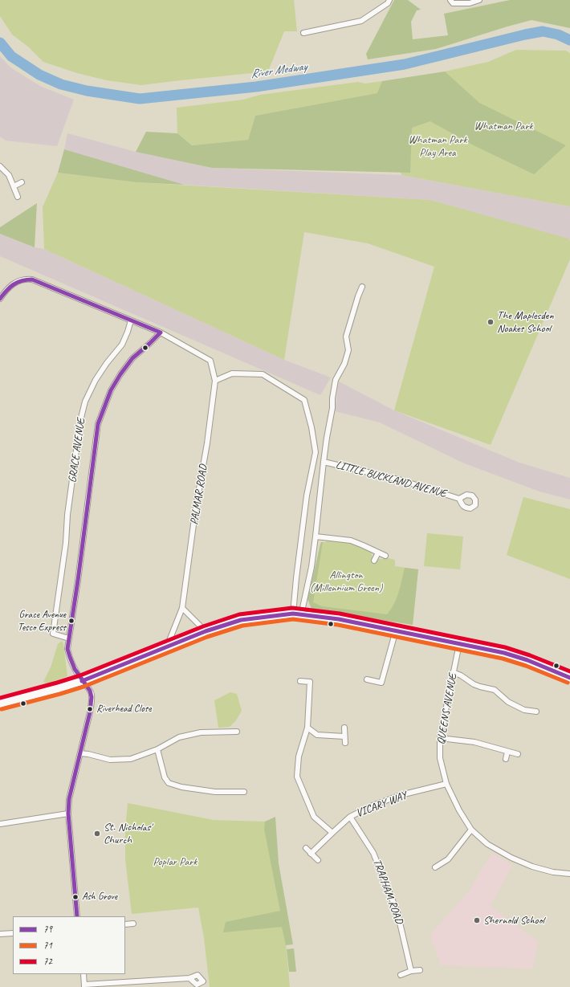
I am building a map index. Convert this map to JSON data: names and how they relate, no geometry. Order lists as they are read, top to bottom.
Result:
{
  "streets": {
    "street": [
      "GRACE AVENUE",
      "LITTLE BUCKLAND AVENUE",
      "PALMAR ROAD",
      "QUEENS AVENUE",
      "VICARY WAY",
      "TRAPHAM ROAD"
    ]
  },
  "crossings": [
    ["QUEENS AVENUE", "VICARY WAY"],
    ["VICARY WAY", "TRAPHAM ROAD"]
  ],
  "water": ["River Medway"],
  "parks": [
    "Whatman Park",
    "Whatman Park Play Area",
    "Allington (Millennium Green)",
    "Poplar Park"
  ],
  "places": [
    "The Maplesden Noakes School",
    "Grace Avenue Tesco Express",
    "Riverhead Close",
    "St. Nicholas' Church",
    "Ash Grove",
    "Shernold School"
  ],
  "lines": ["transit line 79", "transit line 72", "transit line 71"],
  "legend": ["79", "71", "72"]
}
